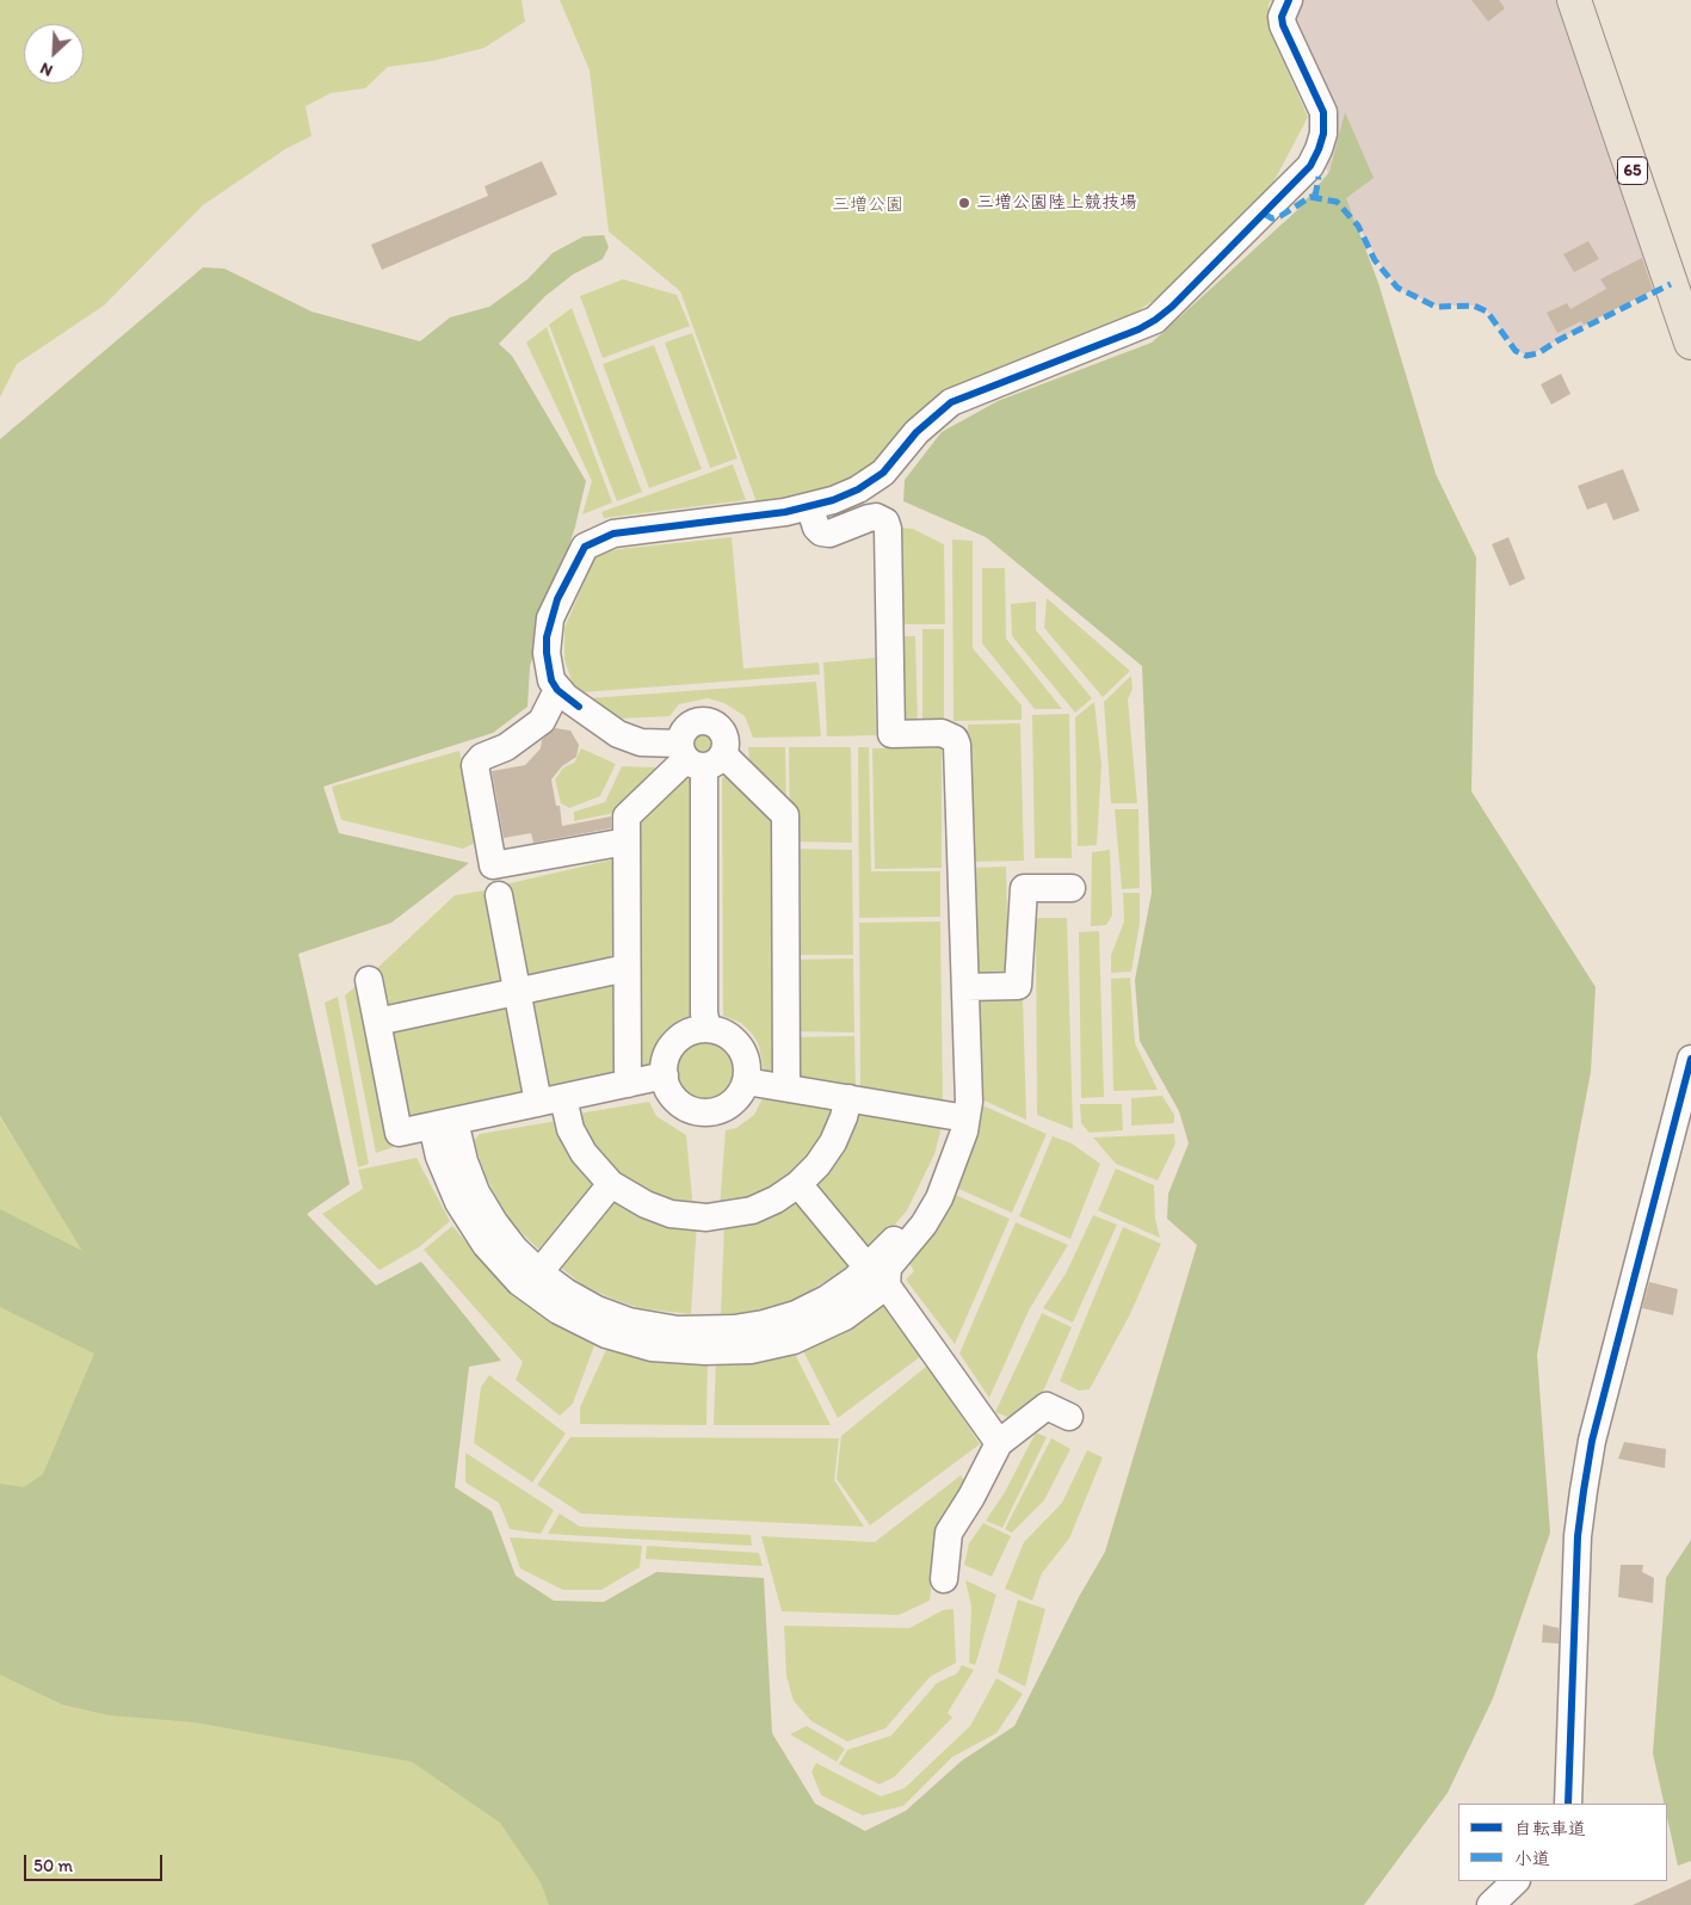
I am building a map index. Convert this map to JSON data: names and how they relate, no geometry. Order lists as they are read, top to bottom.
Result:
{
  "streets": {
    "main road": ["65"]
  },
  "parks": ["三増公園"],
  "places": ["三増公園陸上競技場"],
  "legend": ["自転車道", "小道"],
  "scale_bar": "50 m",
  "north": "bottom left"
}
